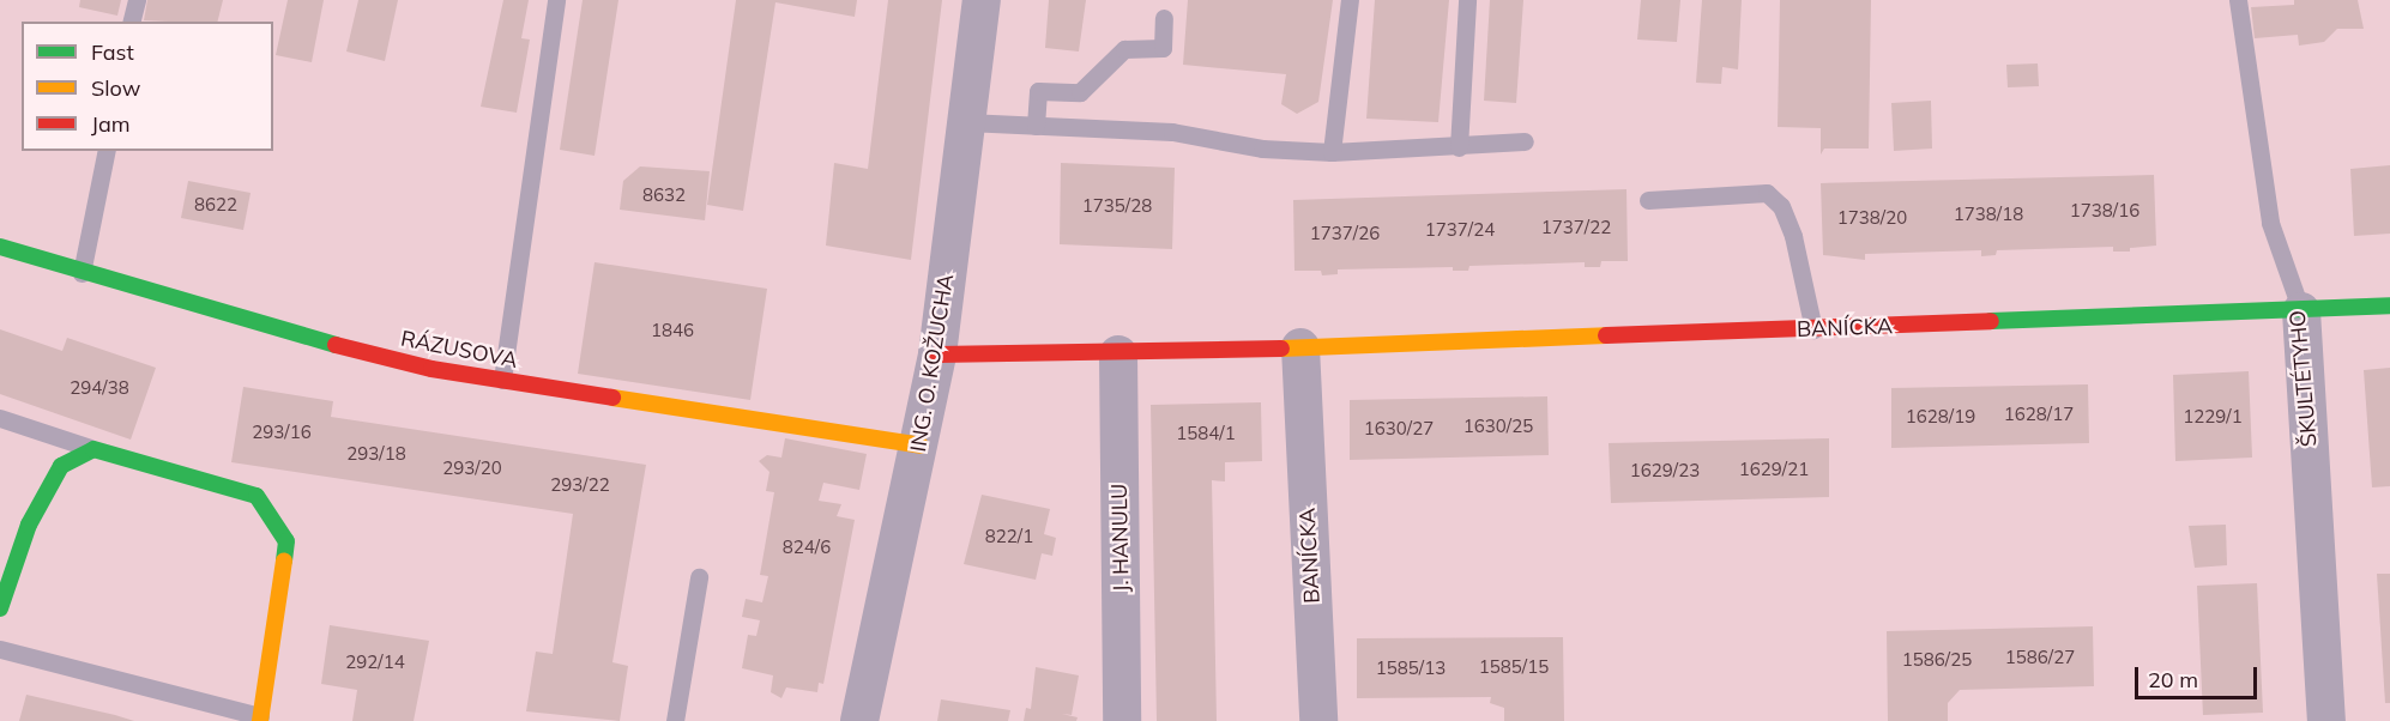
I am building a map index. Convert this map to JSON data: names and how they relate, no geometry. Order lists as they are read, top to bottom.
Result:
{
  "streets": {
    "street": [
      "BANÍCKA",
      "RÁZUSOVA",
      "ING. O. KOŽUCHA",
      "ŠKULTÉTYHO",
      "J. HANULU"
    ]
  },
  "crossings": [
    ["BANÍCKA", "ING. O. KOŽUCHA"],
    ["BANÍCKA", "ŠKULTÉTYHO"],
    ["BANÍCKA", "J. HANULU"],
    ["RÁZUSOVA", "ING. O. KOŽUCHA"]
  ],
  "house_numbers": [
    "8632",
    "8622",
    "1735/28",
    "1738/16",
    "1738/18",
    "1738/20",
    "1737/22",
    "1737/24",
    "1737/26",
    "1846",
    "294/38",
    "1628/17",
    "1628/19",
    "1229/1",
    "1630/25",
    "1630/27",
    "293/16",
    "1584/1",
    "293/18",
    "293/20",
    "1629/21",
    "1629/23",
    "293/22",
    "822/1",
    "824/6",
    "1586/27",
    "1586/25",
    "292/14",
    "1585/15",
    "1585/13"
  ],
  "legend": ["Fast", "Slow", "Jam"],
  "scale_bar": "20 m"
}
